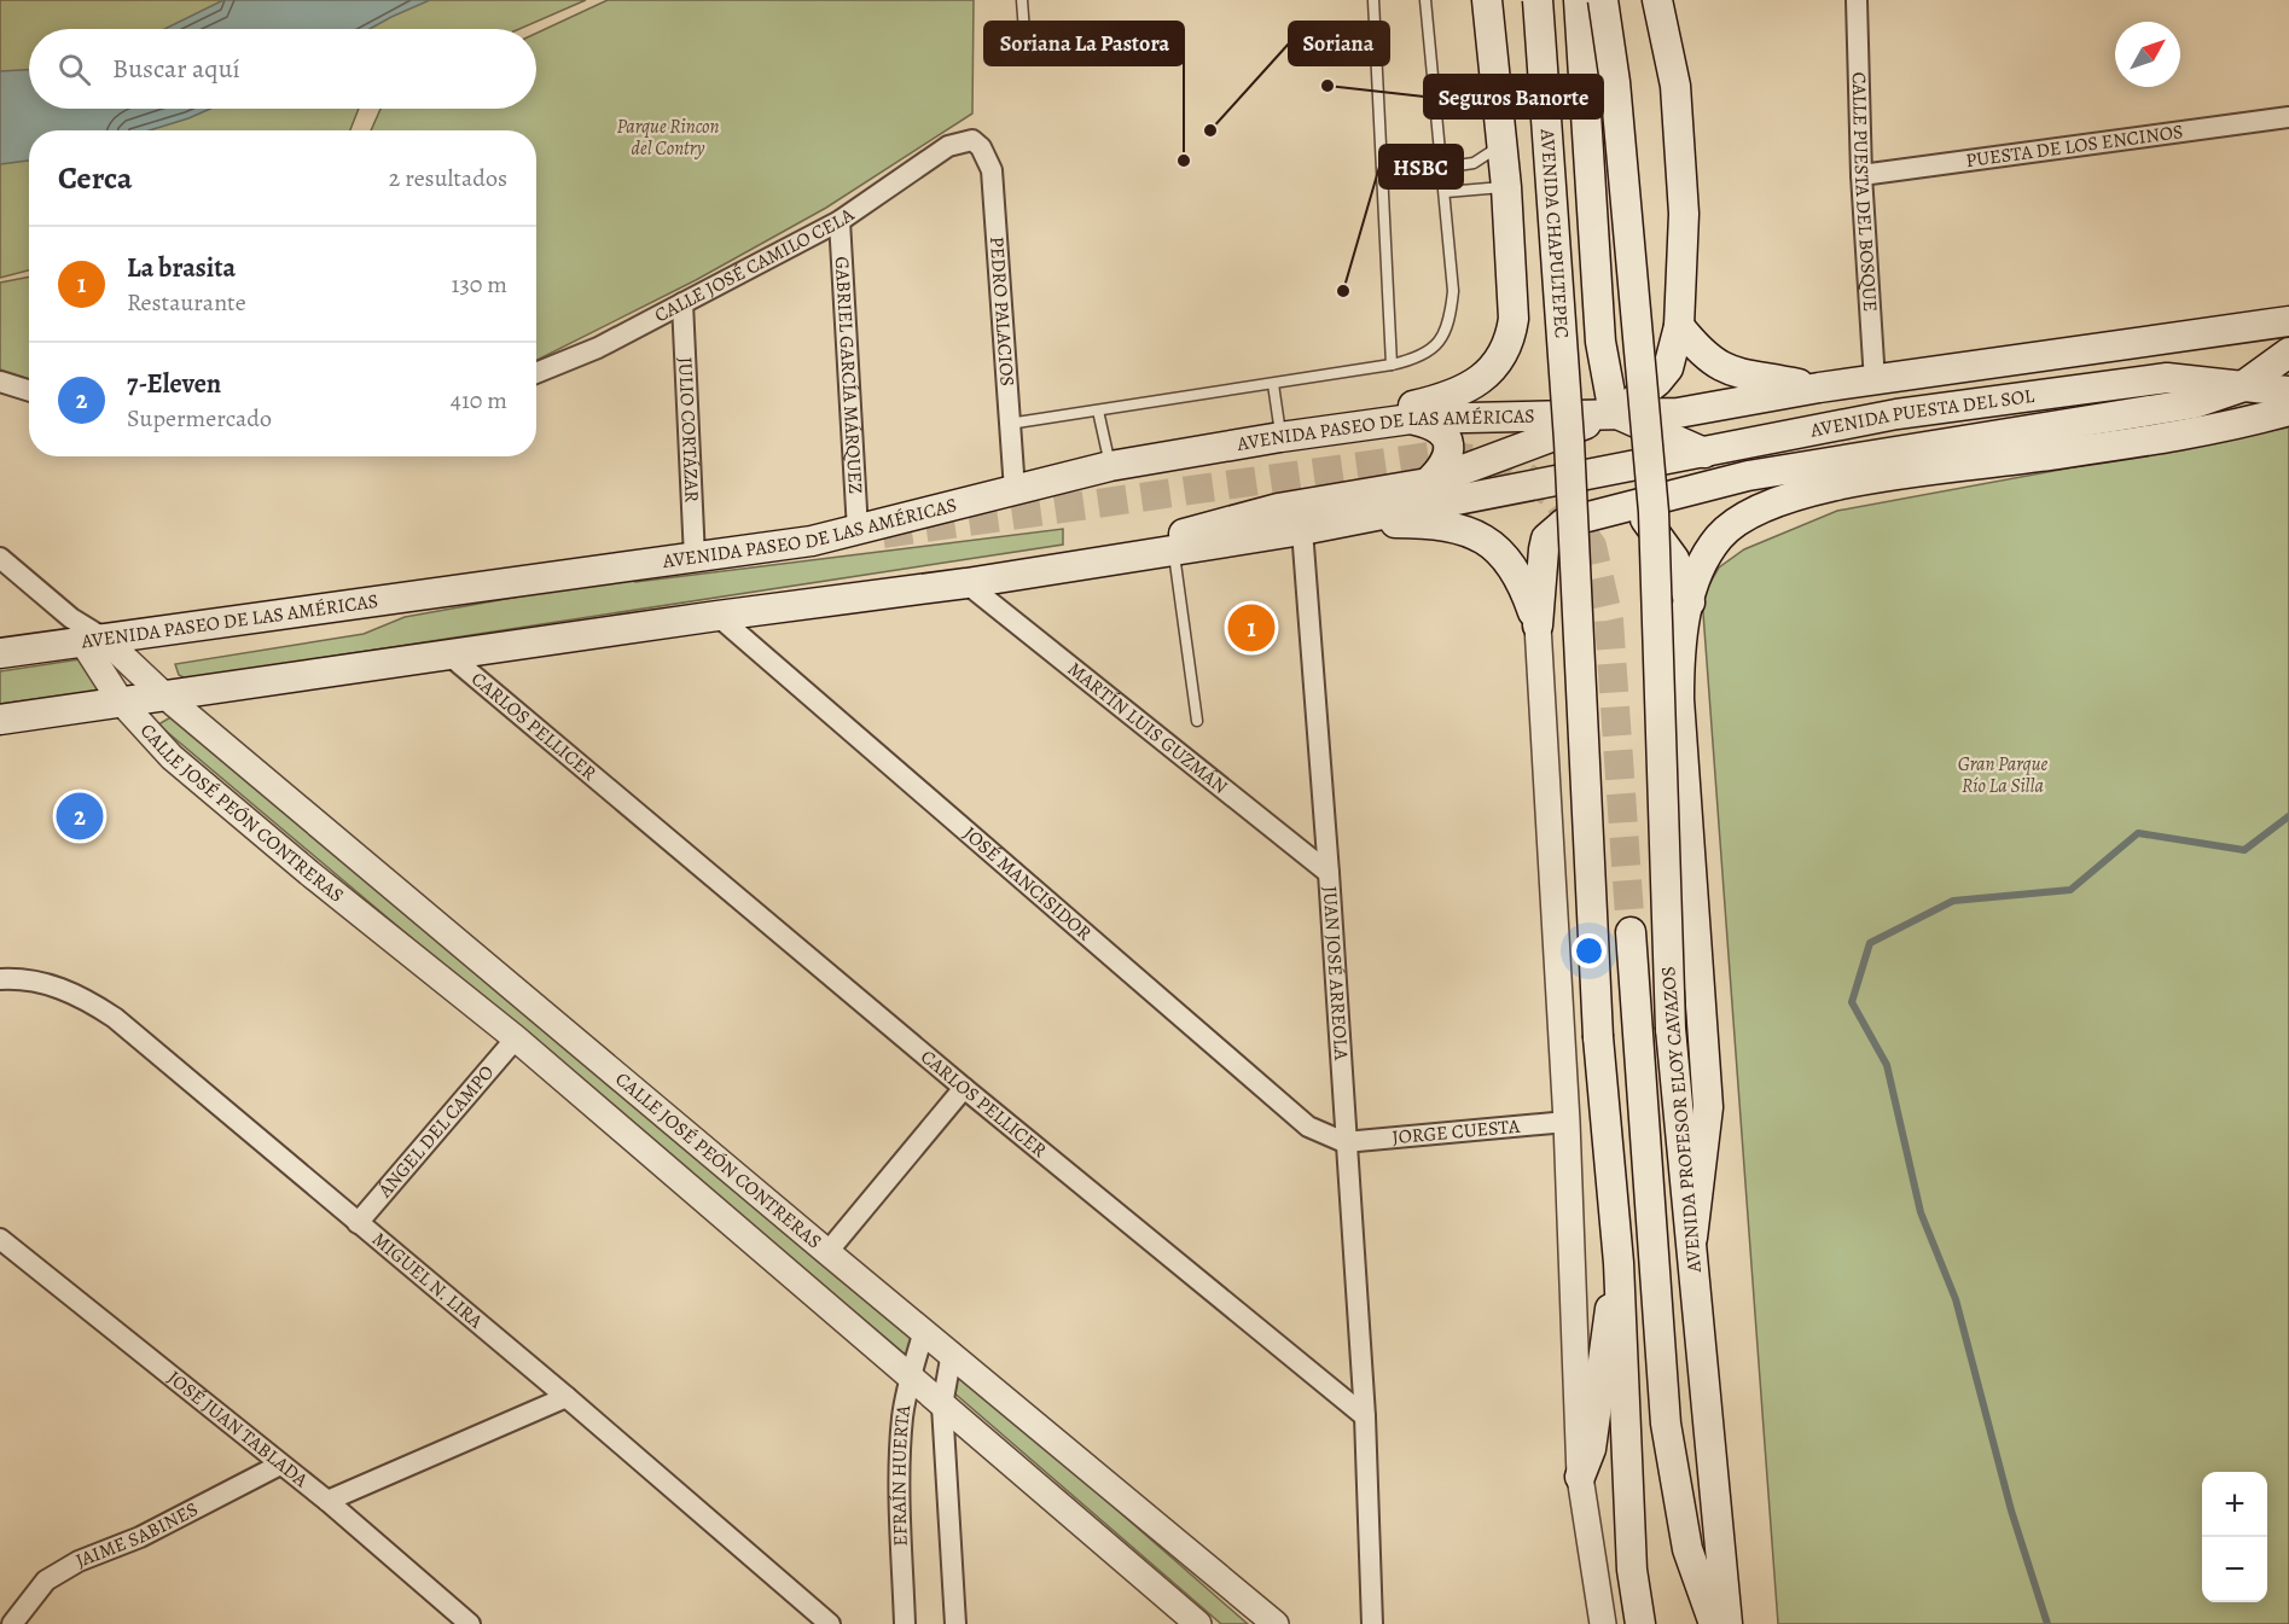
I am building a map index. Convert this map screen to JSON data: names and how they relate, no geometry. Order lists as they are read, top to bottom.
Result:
{
  "streets": {
    "main road": [
      "AVENIDA CHAPULTEPEC",
      "AVENIDA PUESTA DEL SOL",
      "AVENIDA PASEO DE LAS AMÉRICAS",
      "AVENIDA PROFESOR ELOY CAVAZOS"
    ],
    "street": [
      "PUESTA DE LOS ENCINOS",
      "CALLE PUESTA DEL BOSQUE",
      "CALLE JOSÉ CAMILO CELA",
      "PEDRO PALACIOS",
      "GABRIEL GARCÍA MÁRQUEZ",
      "JULIO CORTÁZAR",
      "CARLOS PELLICER",
      "MARTÍN LUIS GUZMÁN",
      "CALLE JOSÉ PEÓN CONTRERAS",
      "JOSÉ MANCISIDOR",
      "JUAN JOSÉ ARREOLA",
      "ÁNGEL DEL CAMPO",
      "JORGE CUESTA",
      "MIGUEL N. LIRA",
      "JOSÉ JUAN TABLADA",
      "EFRAÍN HUERTA",
      "JAIME SABINES"
    ]
  },
  "crossings": [
    ["PUESTA DE LOS ENCINOS", "CALLE PUESTA DEL BOSQUE"],
    ["CALLE PUESTA DEL BOSQUE", "AVENIDA PUESTA DEL SOL"],
    ["AVENIDA CHAPULTEPEC", "AVENIDA PUESTA DEL SOL"],
    ["CALLE JOSÉ CAMILO CELA", "PEDRO PALACIOS"],
    ["CALLE JOSÉ CAMILO CELA", "GABRIEL GARCÍA MÁRQUEZ"],
    ["CALLE JOSÉ CAMILO CELA", "JULIO CORTÁZAR"],
    ["PEDRO PALACIOS", "AVENIDA PASEO DE LAS AMÉRICAS"],
    ["GABRIEL GARCÍA MÁRQUEZ", "AVENIDA PASEO DE LAS AMÉRICAS"],
    ["AVENIDA PUESTA DEL SOL", "AVENIDA PASEO DE LAS AMÉRICAS"],
    ["JULIO CORTÁZAR", "AVENIDA PASEO DE LAS AMÉRICAS"],
    ["AVENIDA PASEO DE LAS AMÉRICAS", "CALLE JOSÉ PEÓN CONTRERAS"],
    ["CARLOS PELLICER", "JUAN JOSÉ ARREOLA"],
    ["MARTÍN LUIS GUZMÁN", "JUAN JOSÉ ARREOLA"],
    ["CALLE JOSÉ PEÓN CONTRERAS", "ÁNGEL DEL CAMPO"],
    ["CALLE JOSÉ PEÓN CONTRERAS", "EFRAÍN HUERTA"],
    ["JOSÉ MANCISIDOR", "JUAN JOSÉ ARREOLA"],
    ["JOSÉ MANCISIDOR", "JORGE CUESTA"],
    ["JUAN JOSÉ ARREOLA", "JORGE CUESTA"],
    ["ÁNGEL DEL CAMPO", "MIGUEL N. LIRA"],
    ["JOSÉ JUAN TABLADA", "JAIME SABINES"]
  ],
  "parks": ["Parque Rincon del Contry", "Gran Parque Río La Silla"],
  "places": [
    "Seguros Banorte",
    "Soriana",
    "Soriana La Pastora",
    "HSBC"
  ],
  "north": "top right",
  "page": {
    "search": "Buscar aquí",
    "heading": ["Cerca", "2 resultados"],
    "list": [
      {
        "mark": "1",
        "name": "La brasita",
        "note": "Restaurante",
        "value": "130 m"
      },
      {
        "mark": "2",
        "name": "7-Eleven",
        "note": "Supermercado",
        "value": "410 m"
      }
    ],
    "pins": ["1", "2"],
    "map_buttons": ["+", "−"]
  }
}
